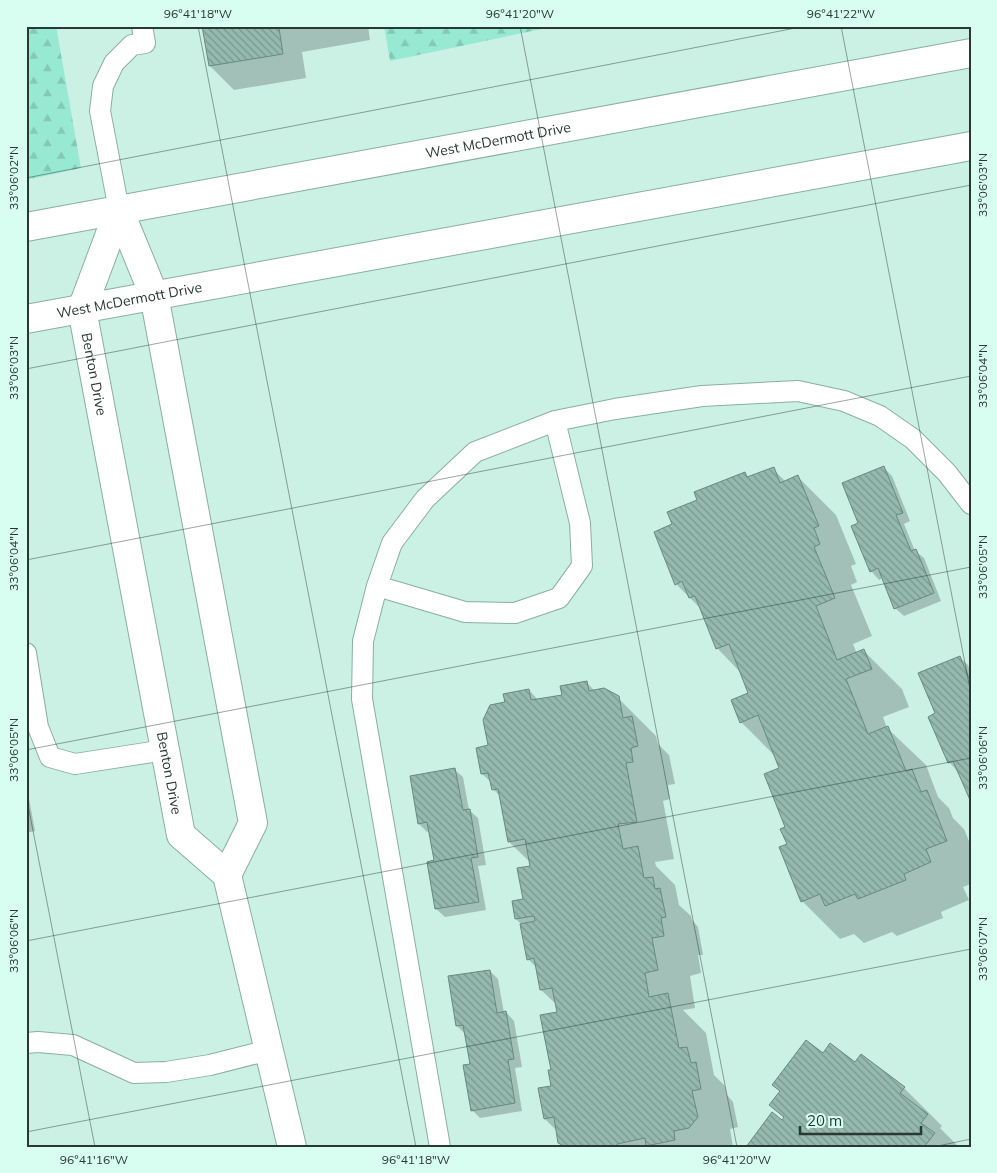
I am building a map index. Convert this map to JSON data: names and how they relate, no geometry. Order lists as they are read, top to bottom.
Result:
{
  "streets": {
    "main road": ["West McDermott Drive", "Benton Drive"]
  },
  "crossings": [
    ["West McDermott Drive", "Benton Drive"]
  ],
  "scale_bar": "20 m",
  "coordinates": [
    "96°41'18\"W",
    "96°41'20\"W",
    "96°41'22\"W",
    "33°06'02\"N",
    "33°06'03\"N",
    "33°06'04\"N",
    "33°06'05\"N",
    "33°06'06\"N",
    "33°06'07\"N",
    "96°41'16\"W"
  ]
}
